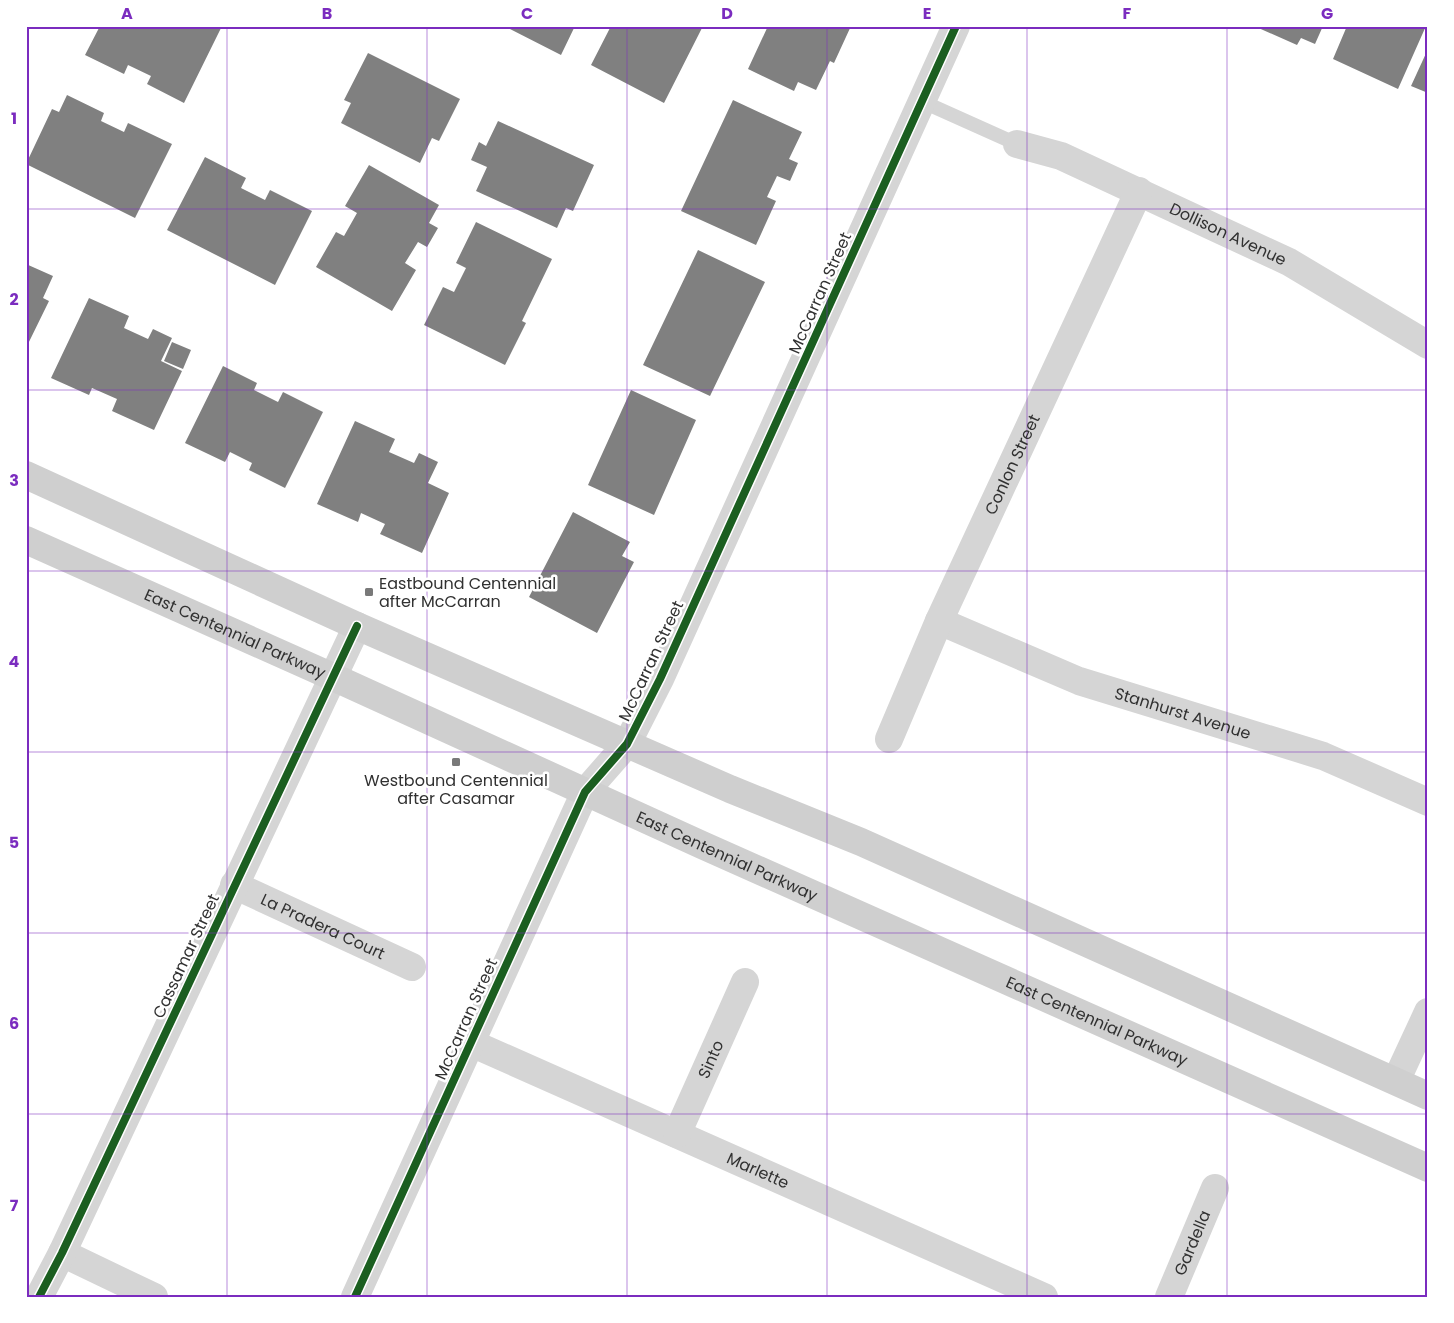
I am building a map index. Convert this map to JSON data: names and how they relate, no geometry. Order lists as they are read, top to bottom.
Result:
{
  "streets": {
    "main road": ["East Centennial Parkway"],
    "street": [
      "Dollison Avenue",
      "McCarran Street",
      "Conlon Street",
      "Stanhurst Avenue",
      "La Pradera Court",
      "Cassamar Street",
      "Sinto",
      "Marlette",
      "Gardella"
    ]
  },
  "crossings": [
    ["Dollison Avenue", "Conlon Street"],
    ["McCarran Street", "East Centennial Parkway"],
    ["McCarran Street", "Marlette"],
    ["Conlon Street", "Stanhurst Avenue"],
    ["East Centennial Parkway", "Cassamar Street"],
    ["La Pradera Court", "Cassamar Street"],
    ["Sinto", "Marlette"]
  ],
  "places": {
    "transit": ["Eastbound Centennial after McCarran", "Westbound Centennial after Casamar"]
  },
  "grid": {
    "columns": [
      "A",
      "B",
      "C",
      "D",
      "E",
      "F",
      "G"
    ],
    "rows": [
      "1",
      "2",
      "3",
      "4",
      "5",
      "6",
      "7"
    ]
  }
}
